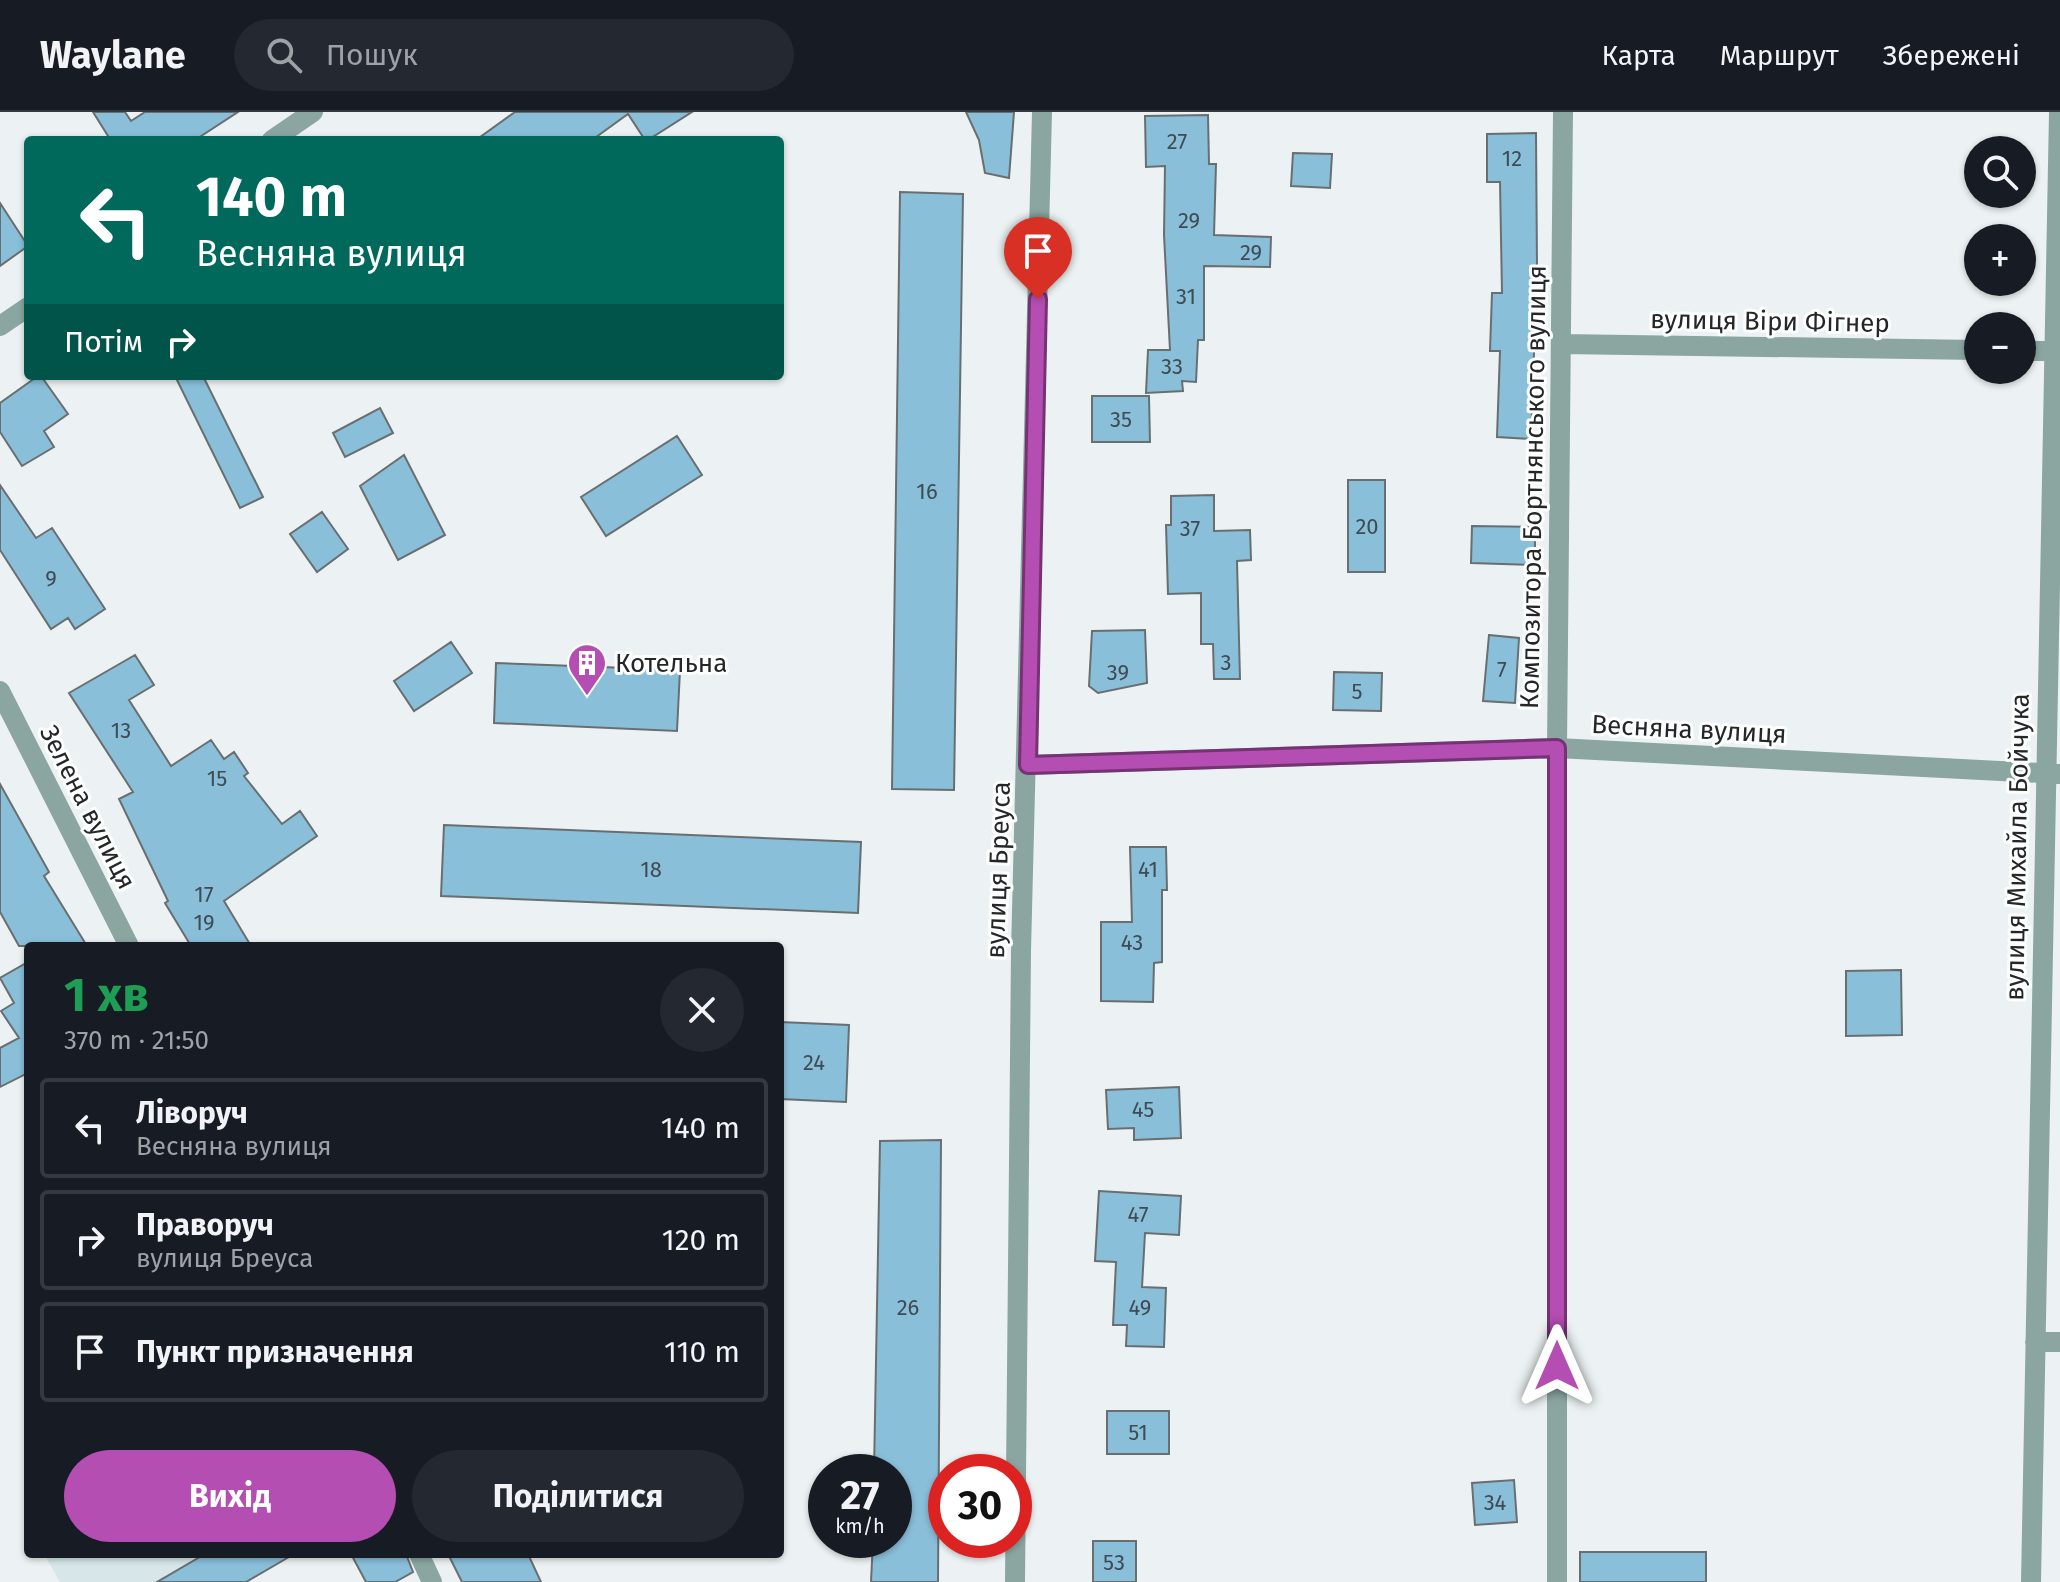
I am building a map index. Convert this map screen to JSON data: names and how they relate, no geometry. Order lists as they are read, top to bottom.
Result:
{
  "streets": {
    "street": [
      "вулиця Віри Фігнер",
      "Композитора Бортнянського вулиця",
      "Весняна вулиця",
      "Зелена вулиця",
      "вулиця Михайла Бойчука",
      "вулиця Бреуса"
    ]
  },
  "crossings": [
    ["вулиця Віри Фігнер", "Композитора Бортнянського вулиця"],
    ["Композитора Бортнянського вулиця", "Весняна вулиця"],
    ["Весняна вулиця", "вулиця Михайла Бойчука"],
    ["Весняна вулиця", "вулиця Бреуса"]
  ],
  "places": {
    "building": ["Котельна"]
  },
  "house_numbers": [
    "27",
    "12",
    "29",
    "29",
    "31",
    "33",
    "35",
    "16",
    "20",
    "37",
    "9",
    "3",
    "7",
    "39",
    "5",
    "13",
    "15",
    "18",
    "41",
    "17",
    "19",
    "43",
    "24",
    "45",
    "47",
    "26",
    "49",
    "51",
    "34",
    "53"
  ],
  "page": {
    "header": "Waylane",
    "search": "Пошук",
    "nav": ["Карта", "Маршрут", "Збережені"],
    "map_buttons": ["+", "−"],
    "turn": ["140 m", "Весняна вулиця"],
    "then": "Потім",
    "heading": ["1 хв", "370 m · 21:50"],
    "list": [
      {
        "name": "Ліворуч",
        "note": "Весняна вулиця",
        "value": "140 m"
      },
      {
        "name": "Праворуч",
        "note": "вулиця Бреуса",
        "value": "120 m"
      },
      {
        "name": "Пункт призначення",
        "value": "110 m"
      }
    ],
    "buttons": ["Вихід", "Поділитися"],
    "speed": "27 km/h",
    "limit": "30"
  }
}
